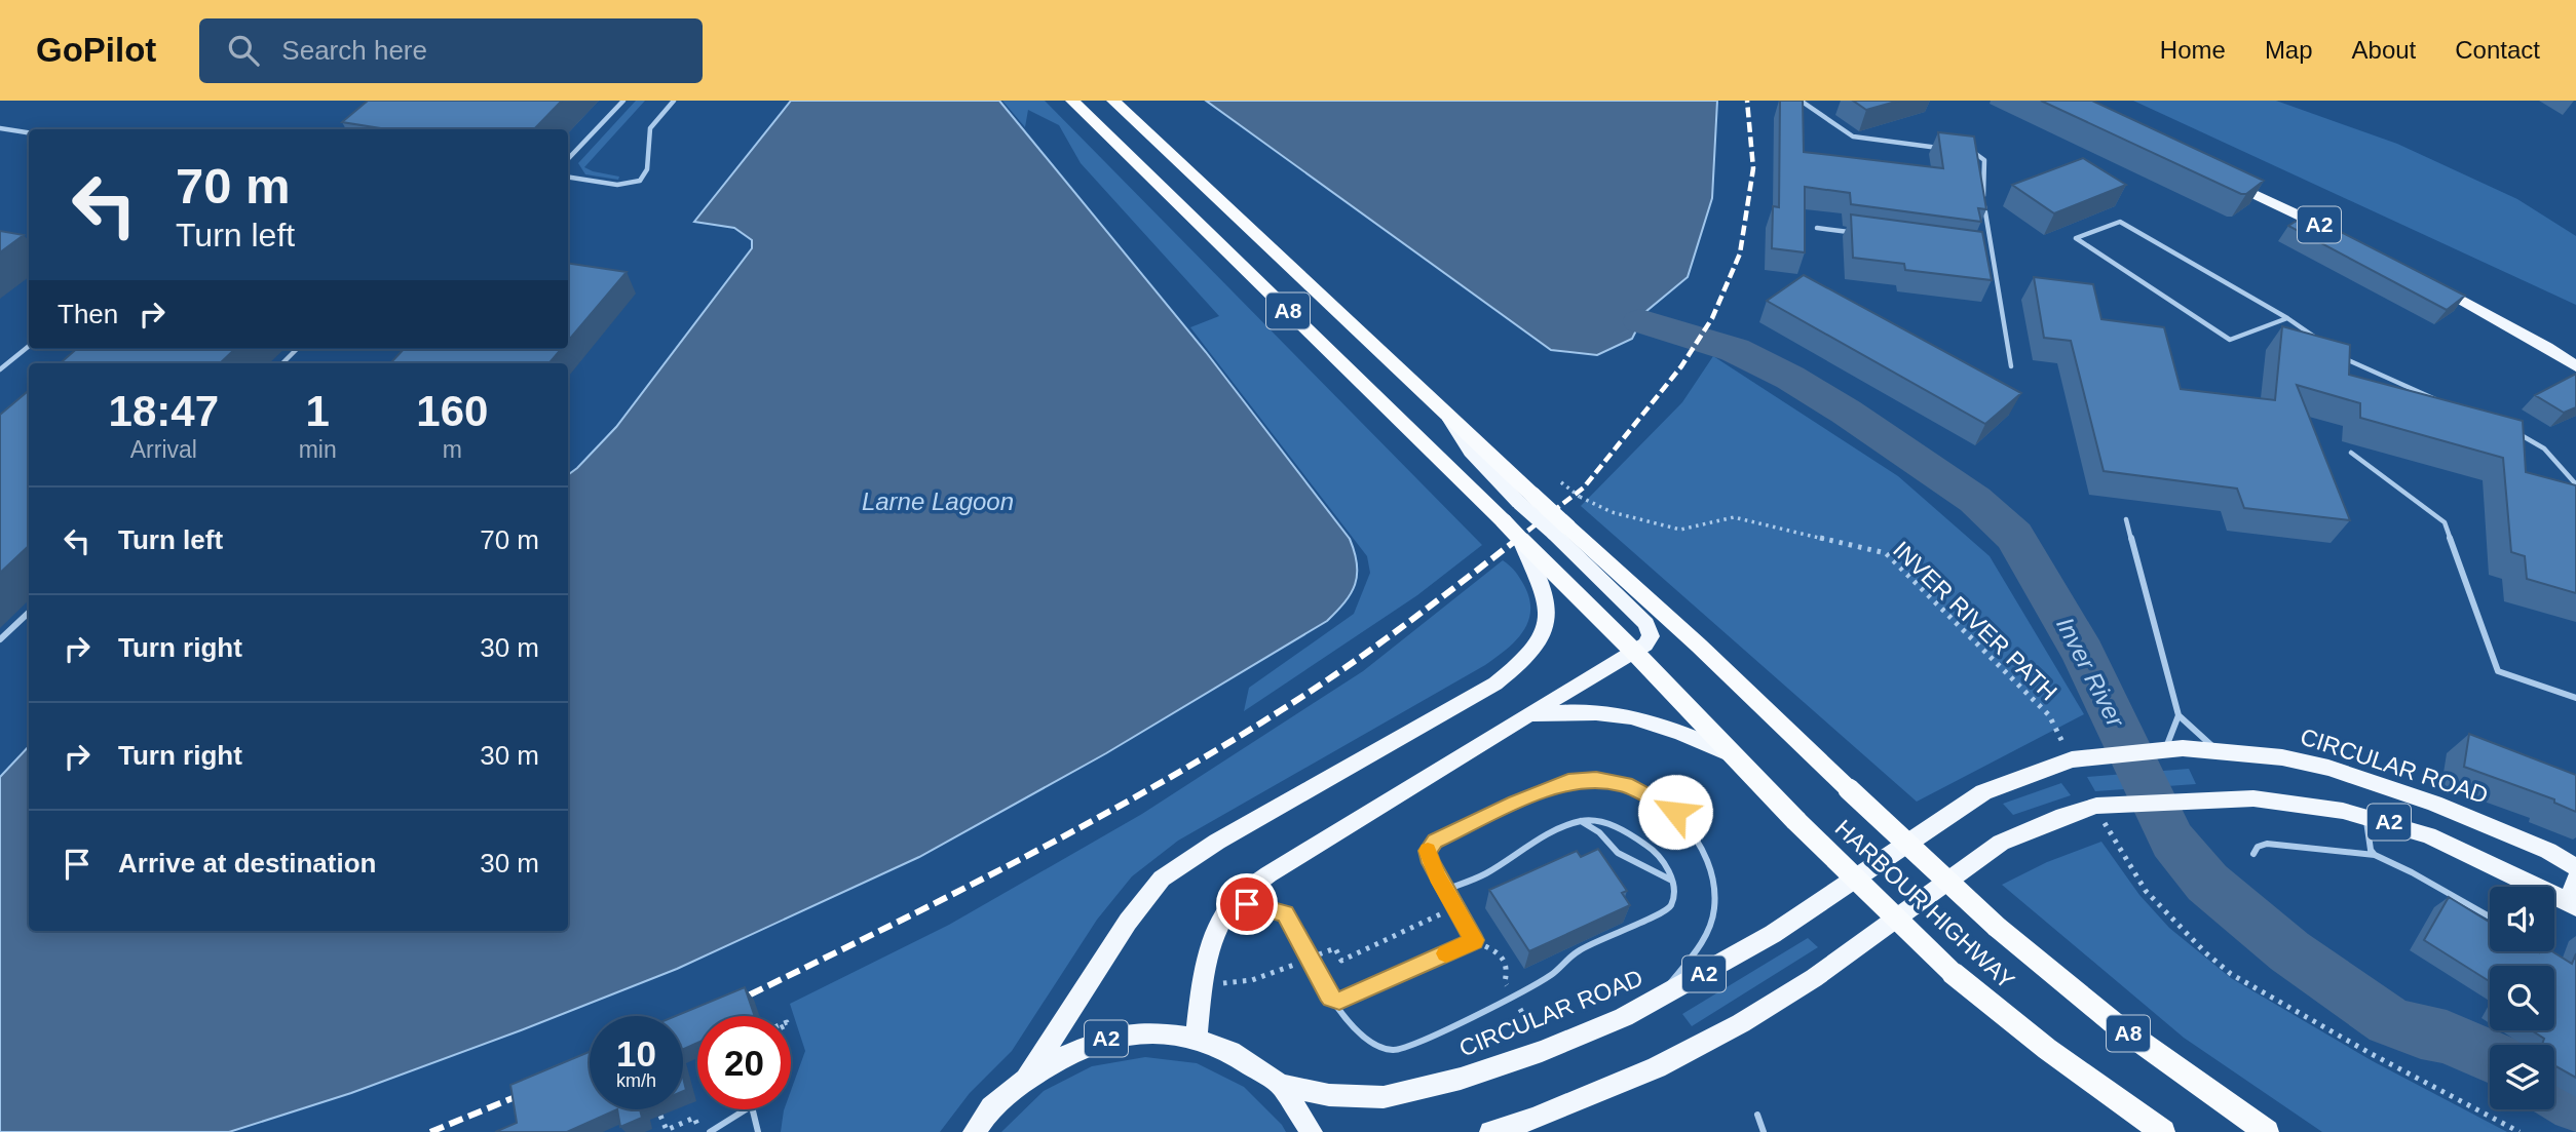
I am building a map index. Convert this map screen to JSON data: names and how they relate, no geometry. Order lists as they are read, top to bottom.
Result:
{
  "streets": {
    "highway": ["A8", "HARBOUR HIGHWAY"],
    "main road": ["A2", "CIRCULAR ROAD"],
    "path": ["INVER RIVER PATH"]
  },
  "crossings": [
    ["A2", "CIRCULAR ROAD"],
    ["A8", "HARBOUR HIGHWAY"],
    ["INVER RIVER PATH", "CIRCULAR ROAD"]
  ],
  "water": ["Larne Lagoon", "Inver River"],
  "page": {
    "header": "GoPilot",
    "search": "Search here",
    "nav": [
      "Home",
      "Map",
      "About",
      "Contact"
    ],
    "turn": ["70 m", "Turn left"],
    "then": "Then",
    "eta": [
      "18:47",
      "Arrival",
      "1",
      "min",
      "160",
      "m"
    ],
    "list": [
      {
        "name": "Turn left",
        "value": "70 m"
      },
      {
        "name": "Turn right",
        "value": "30 m"
      },
      {
        "name": "Turn right",
        "value": "30 m"
      },
      {
        "name": "Arrive at destination",
        "value": "30 m"
      }
    ],
    "speed": "10 km/h",
    "limit": "20"
  }
}
